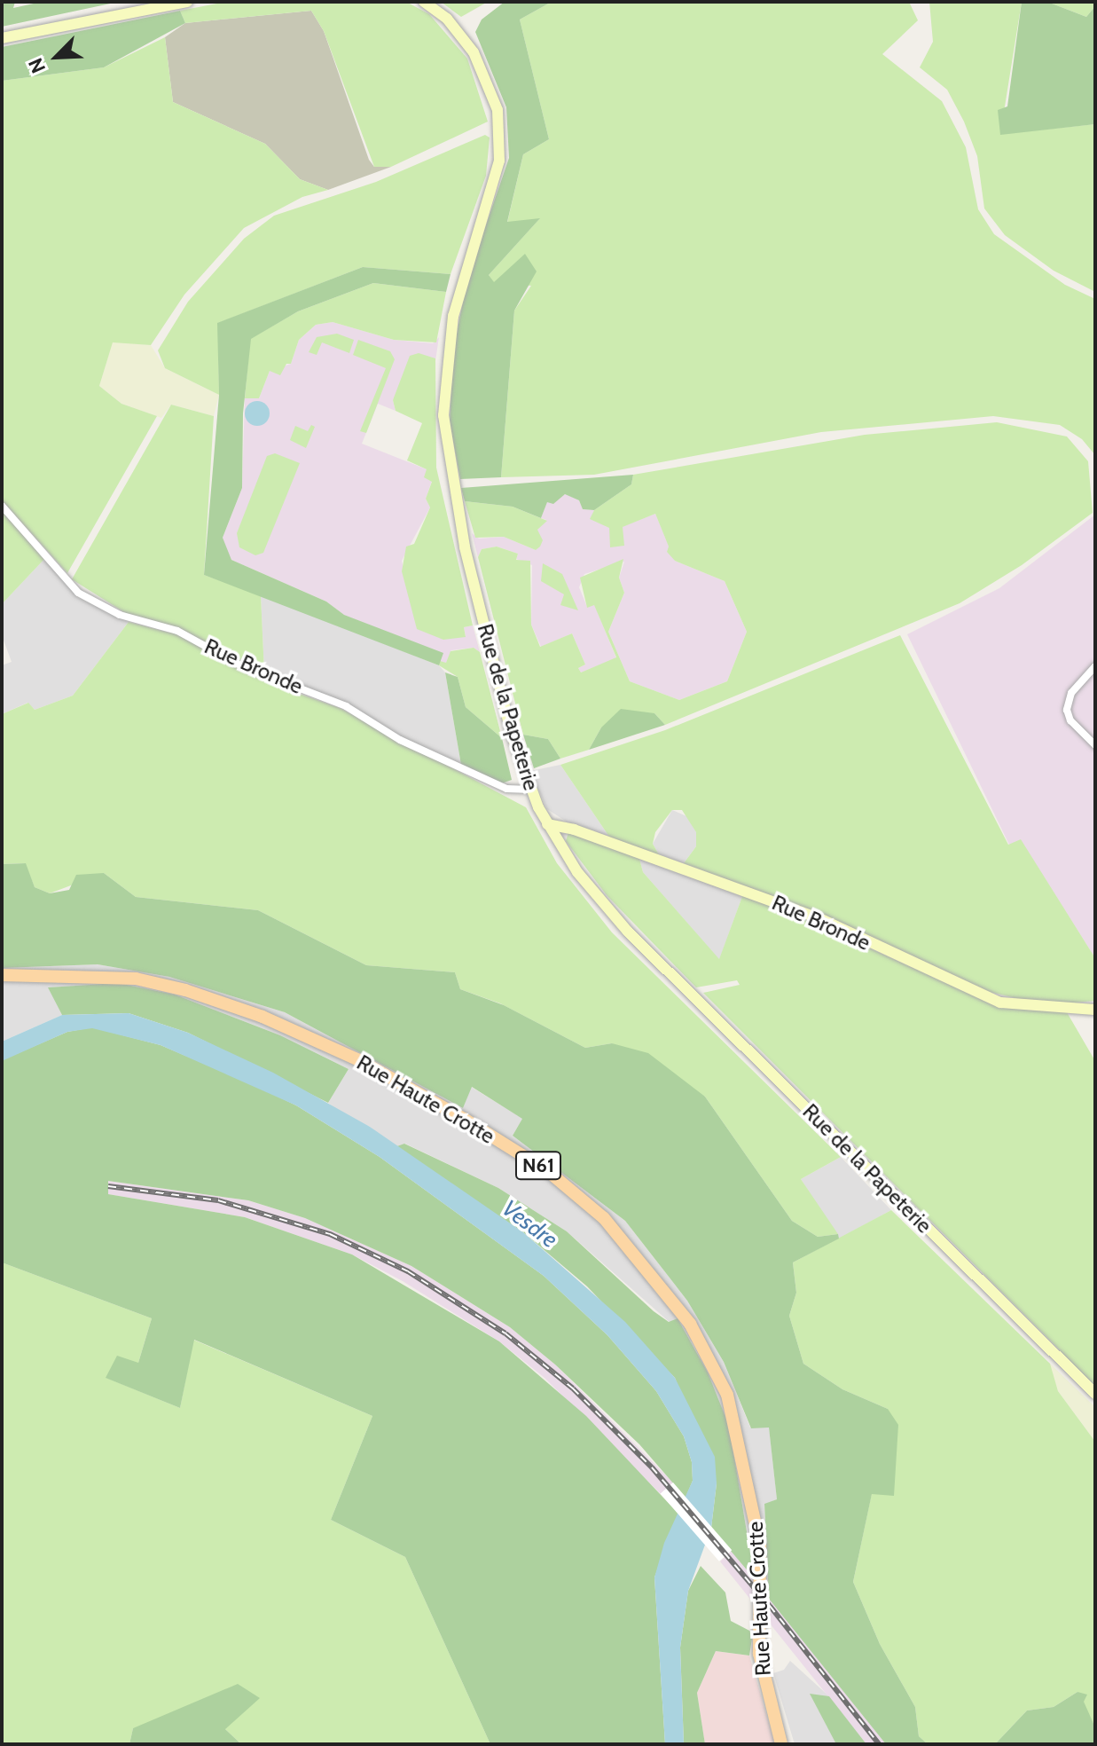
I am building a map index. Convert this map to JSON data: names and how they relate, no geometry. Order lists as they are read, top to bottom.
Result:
{
  "streets": {
    "main road": [
      "Rue Bronde",
      "Rue de la Papeterie",
      "Rue Haute Crotte",
      "N61"
    ]
  },
  "crossings": [
    ["Rue Bronde", "Rue de la Papeterie"]
  ],
  "water": ["Vesdre"],
  "north": "bottom left"
}
